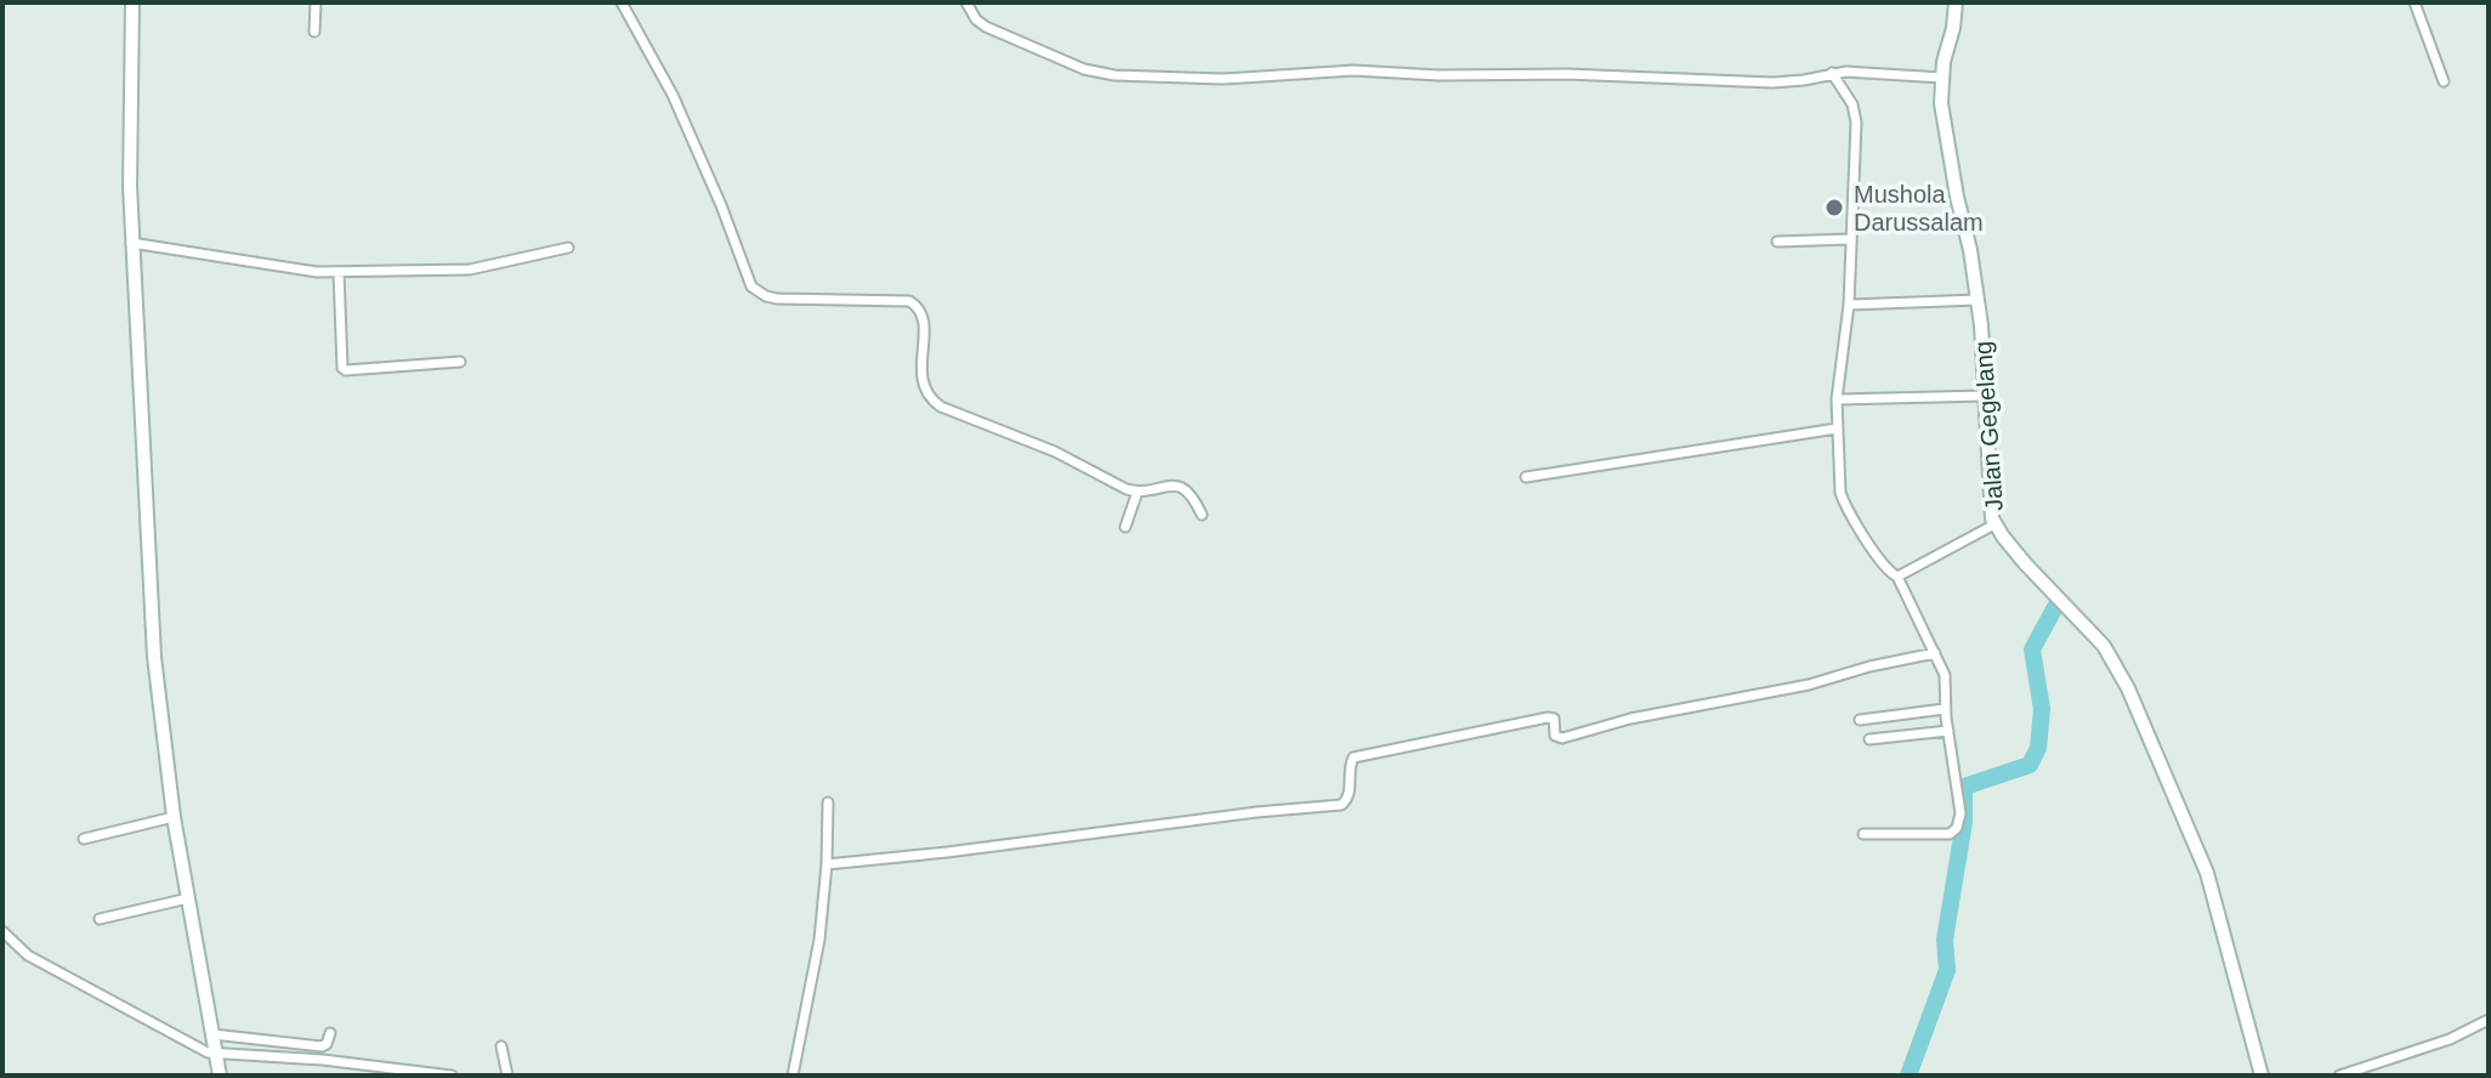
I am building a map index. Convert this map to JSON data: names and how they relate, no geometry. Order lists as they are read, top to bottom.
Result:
{
  "streets": {
    "street": ["Jalan Gegelang"]
  },
  "places": ["Mushola Darussalam"]
}
